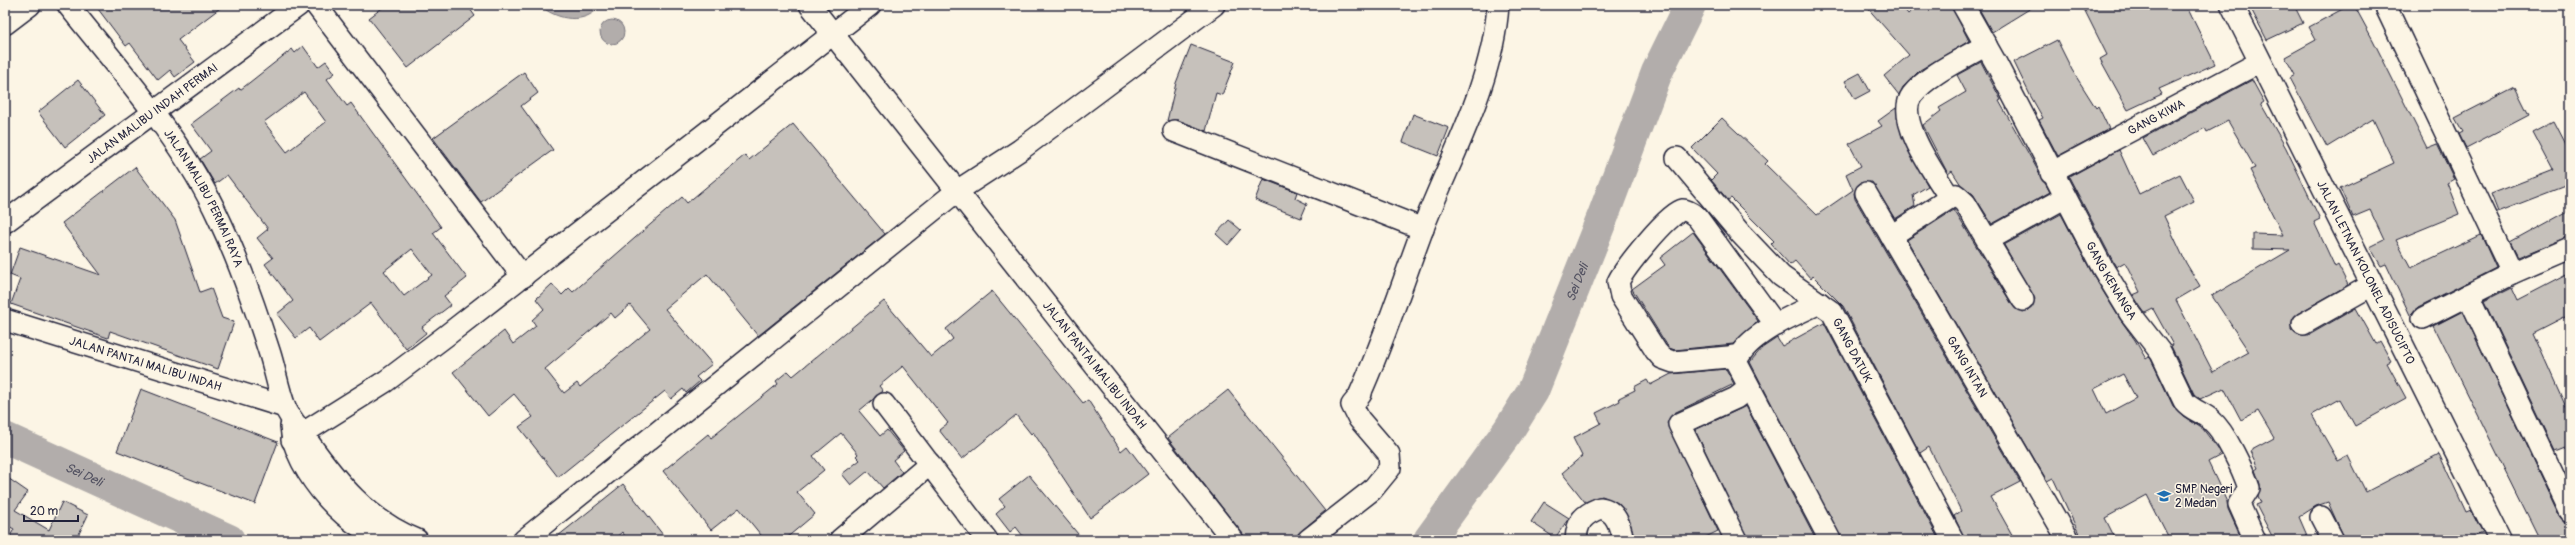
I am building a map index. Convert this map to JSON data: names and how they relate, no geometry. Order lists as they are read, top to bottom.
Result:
{
  "streets": {
    "main road": ["JALAN LETNAN KOLONEL ADISUCIPTO"],
    "street": [
      "JALAN MALIBU INDAH PERMAI",
      "GANG KIWA",
      "JALAN MALIBU PERMAI RAYA",
      "GANG KENANGA",
      "GANG DATUK",
      "JALAN PANTAI MALIBU INDAH",
      "GANG INTAN"
    ]
  },
  "crossings": [
    ["JALAN MALIBU INDAH PERMAI", "JALAN MALIBU PERMAI RAYA"],
    ["GANG KIWA", "JALAN LETNAN KOLONEL ADISUCIPTO"],
    ["GANG KIWA", "GANG KENANGA"],
    ["JALAN MALIBU PERMAI RAYA", "JALAN PANTAI MALIBU INDAH"]
  ],
  "water": ["Sei Deli"],
  "places": {
    "school or university": ["SMP Negeri 2 Medan"]
  },
  "scale_bar": "20 m"
}
